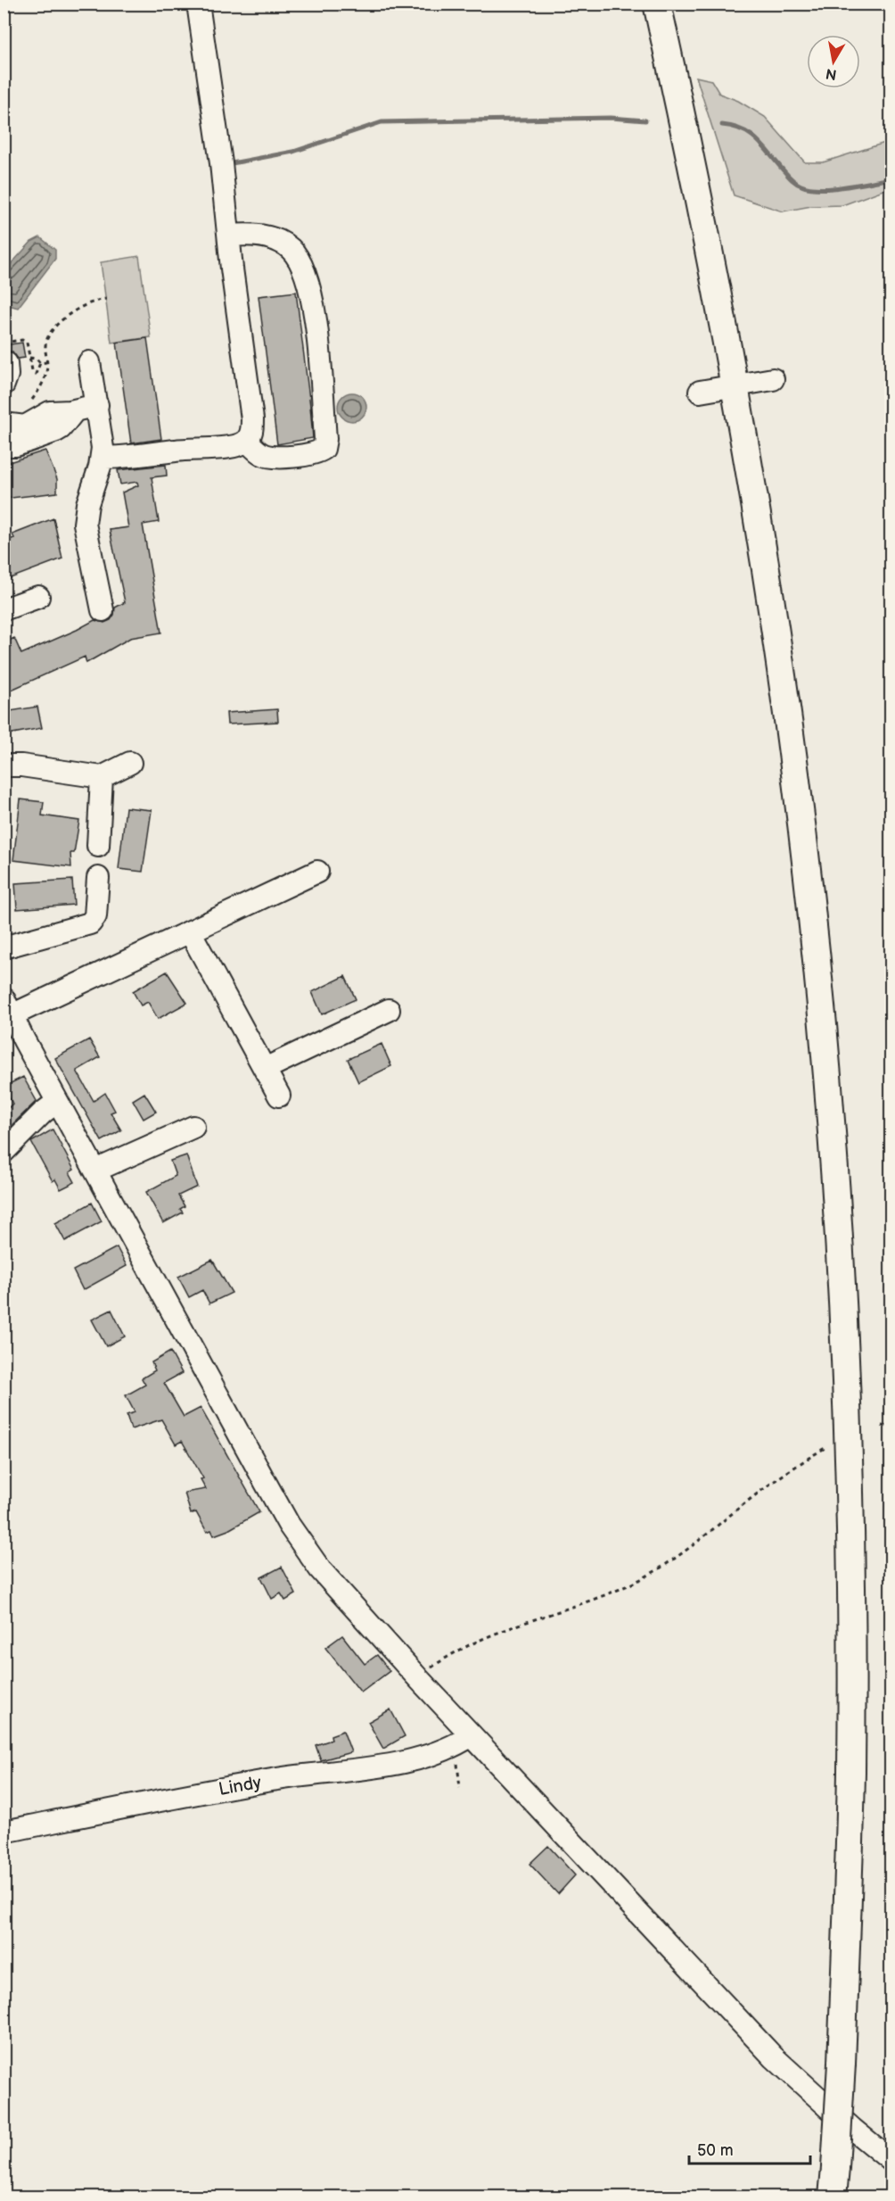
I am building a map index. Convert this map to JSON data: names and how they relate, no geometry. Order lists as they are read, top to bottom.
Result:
{
  "streets": {
    "street": ["Lindy"]
  },
  "scale_bar": "50 m",
  "north": "bottom"
}
